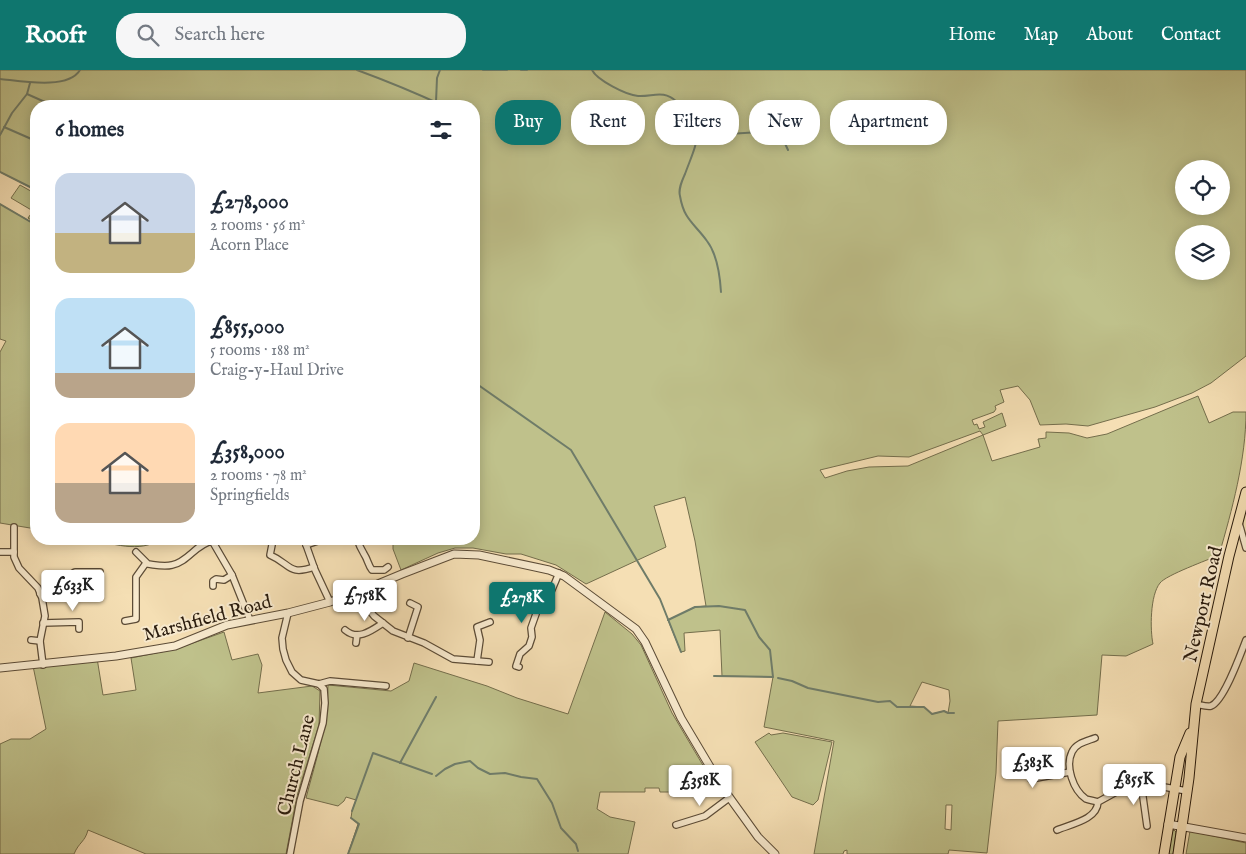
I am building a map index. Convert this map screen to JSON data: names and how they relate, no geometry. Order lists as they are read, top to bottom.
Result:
{
  "streets": {
    "main road": ["Newport Road"],
    "street": ["Marshfield Road", "Church Lane"]
  },
  "page": {
    "header": "Roofr",
    "search": "Search here",
    "nav": [
      "Home",
      "Map",
      "About",
      "Contact"
    ],
    "chip": [
      "Buy",
      "Rent",
      "Filters",
      "New",
      "Apartment"
    ],
    "heading": "6 homes",
    "list": [
      {
        "name": "£278,000",
        "note": "2 rooms · 56 m² · Acorn Place"
      },
      {
        "name": "£855,000",
        "note": "5 rooms · 188 m² · Craig-y-Haul Drive"
      },
      {
        "name": "£358,000",
        "note": "2 rooms · 78 m² · Springfields"
      }
    ],
    "price": [
      "£633K",
      "£758K",
      "£278K",
      "£383K",
      "£855K",
      "£358K"
    ]
  }
}
